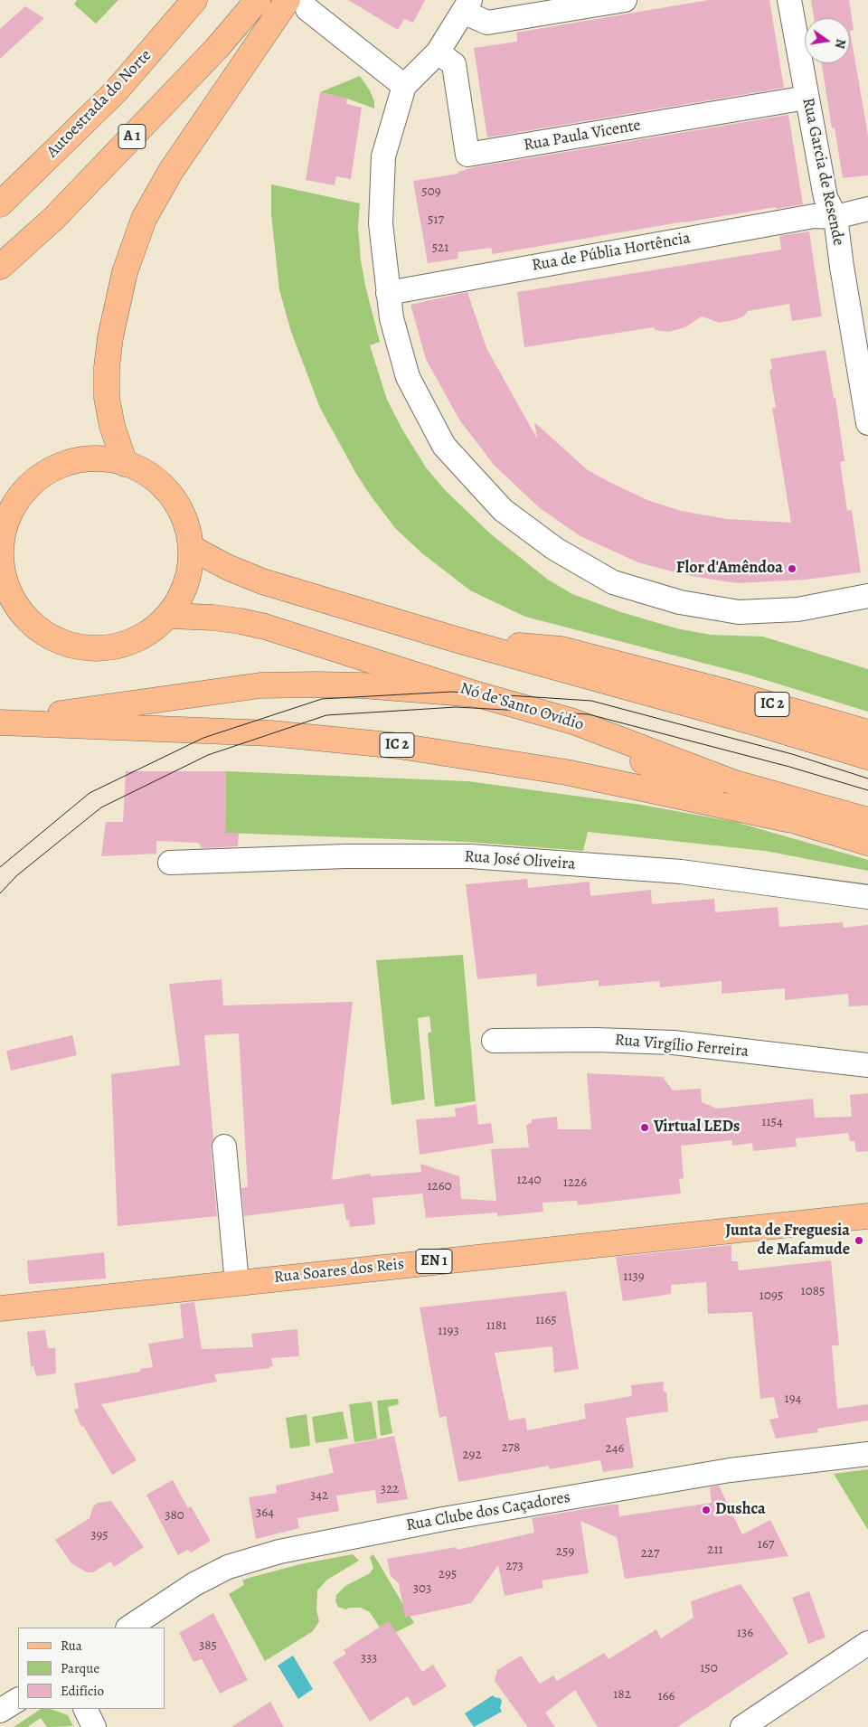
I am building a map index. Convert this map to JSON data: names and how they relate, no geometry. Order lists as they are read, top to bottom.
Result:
{
  "streets": {
    "main road": [
      "Autoestrada do Norte",
      "A 1",
      "IC 2",
      "Nó de Santo Ovídio",
      "EN 1",
      "Rua Soares dos Reis"
    ],
    "street": [
      "Rua Paula Vicente",
      "Rua Garcia de Resende",
      "Rua de Públia Hortência",
      "Rua José Oliveira",
      "Rua Virgílio Ferreira",
      "Rua Clube dos Caçadores"
    ]
  },
  "crossings": [
    ["Rua Paula Vicente", "Rua Garcia de Resende"],
    ["Rua Garcia de Resende", "Rua de Públia Hortência"],
    ["IC 2", "Nó de Santo Ovídio"]
  ],
  "places": [
    "Flor d'Amêndoa",
    "Virtual LEDs",
    "Junta de Freguesia de Mafamude",
    "Dushca"
  ],
  "house_numbers": [
    "509",
    "517",
    "521",
    "1154",
    "1240",
    "1226",
    "1260",
    "1139",
    "1085",
    "1095",
    "1165",
    "1181",
    "1193",
    "194",
    "278",
    "246",
    "292",
    "322",
    "342",
    "364",
    "380",
    "395",
    "167",
    "211",
    "259",
    "227",
    "273",
    "295",
    "303",
    "136",
    "385",
    "333",
    "150",
    "182",
    "166"
  ],
  "legend": ["Rua", "Parque", "Edifício"],
  "north": "right"
}
